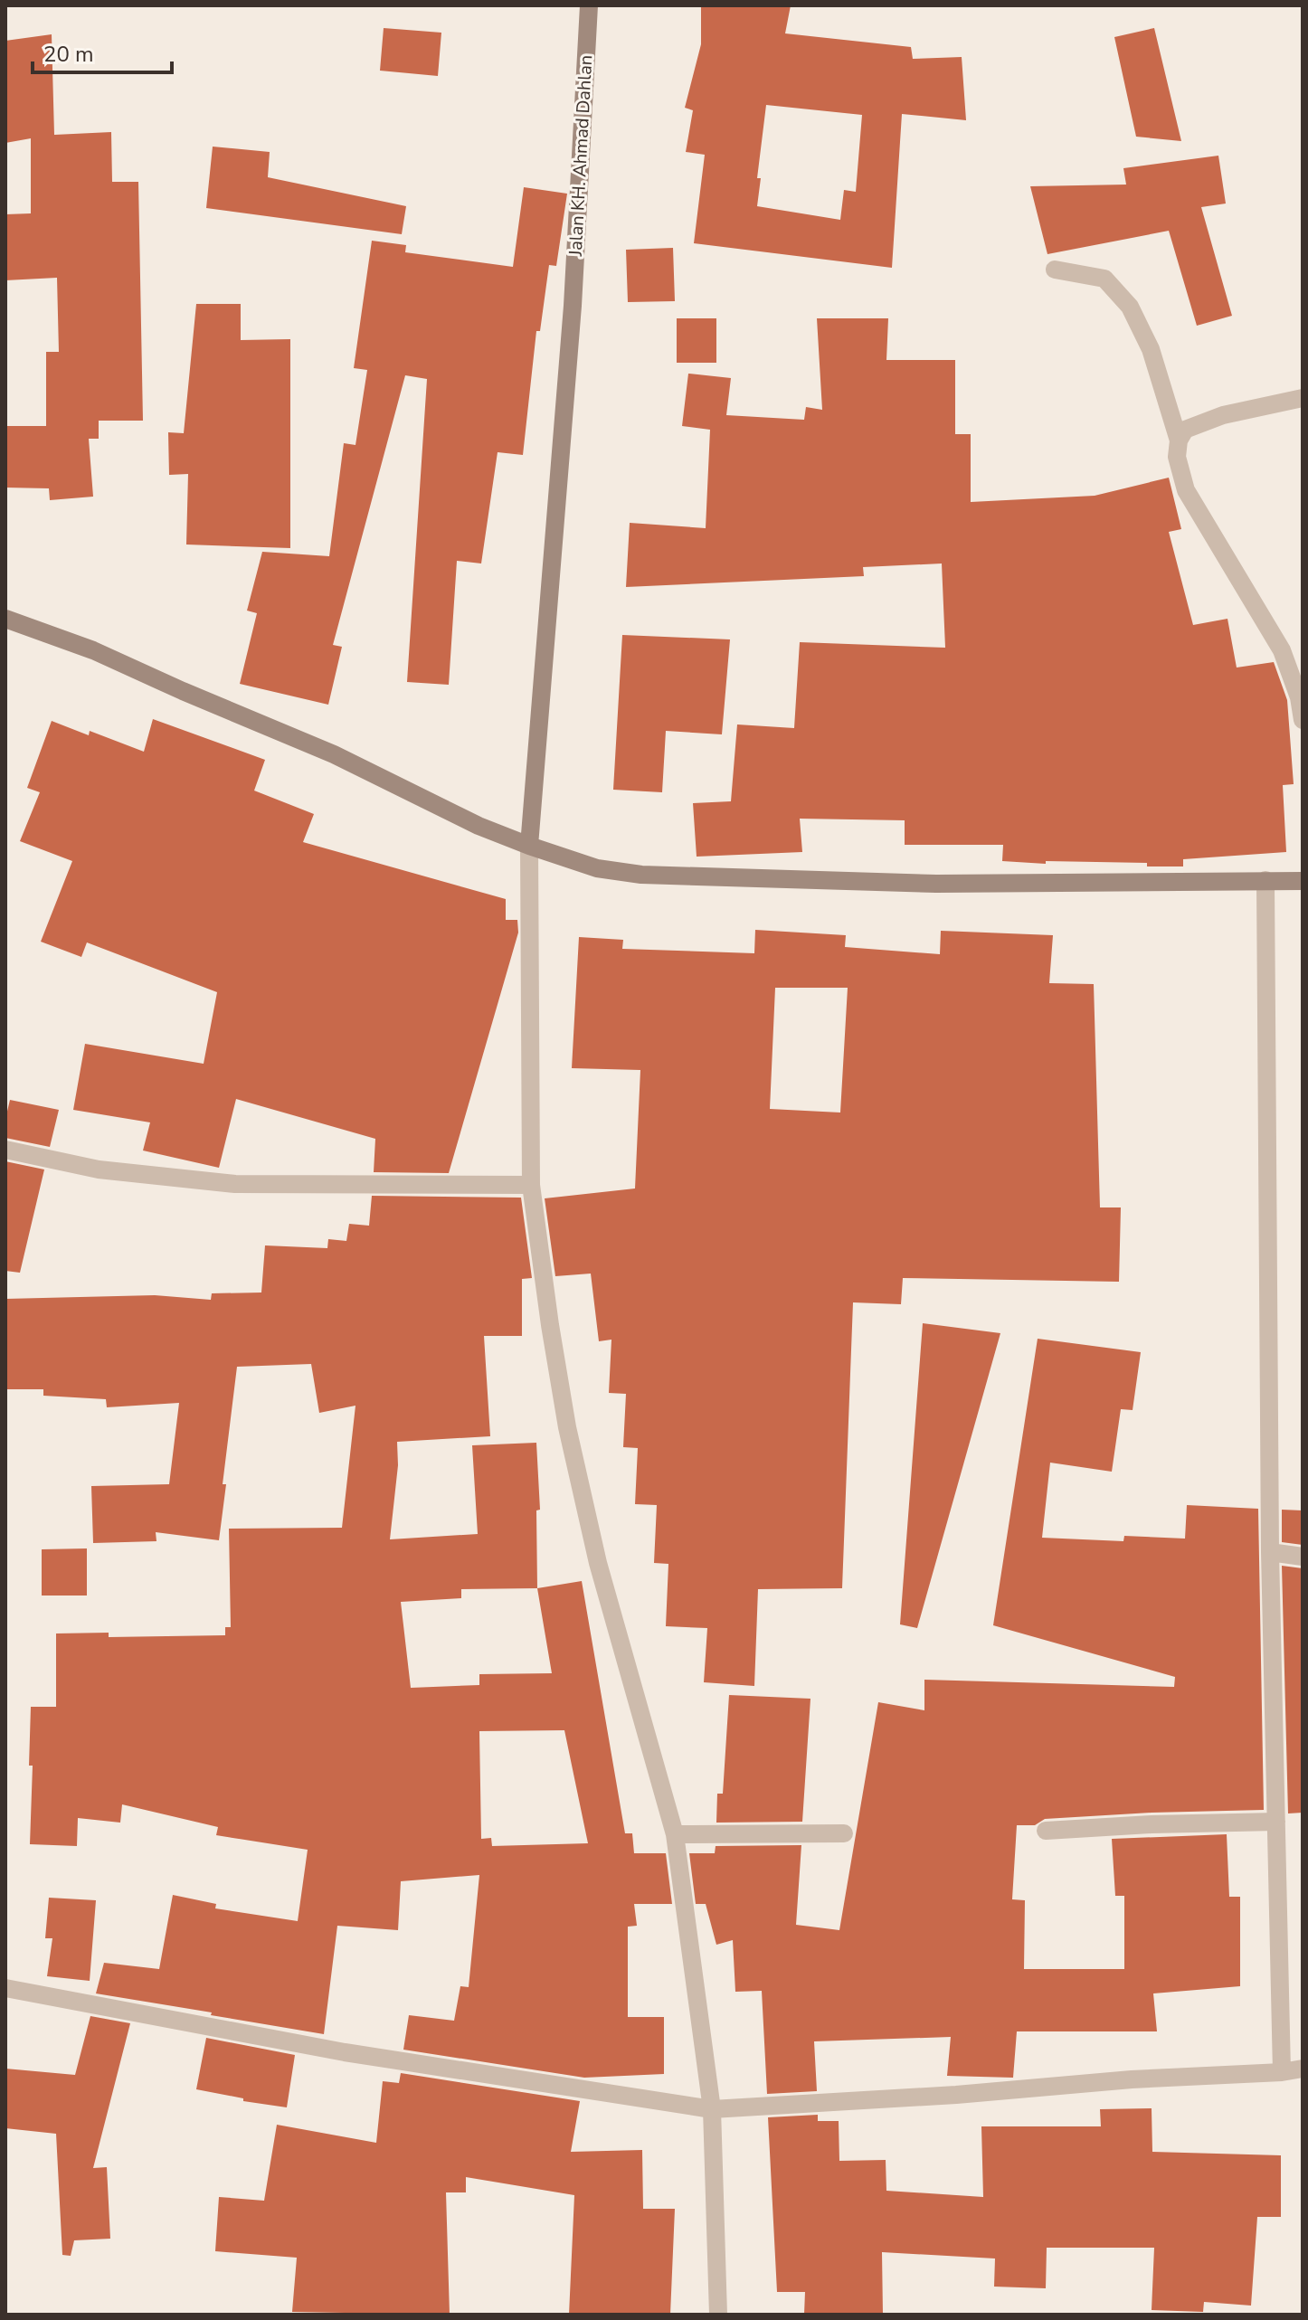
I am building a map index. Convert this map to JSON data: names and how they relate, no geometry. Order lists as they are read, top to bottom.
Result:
{
  "streets": {
    "street": ["Jalan KH. Ahmad Dahlan"]
  },
  "scale_bar": "20 m"
}
